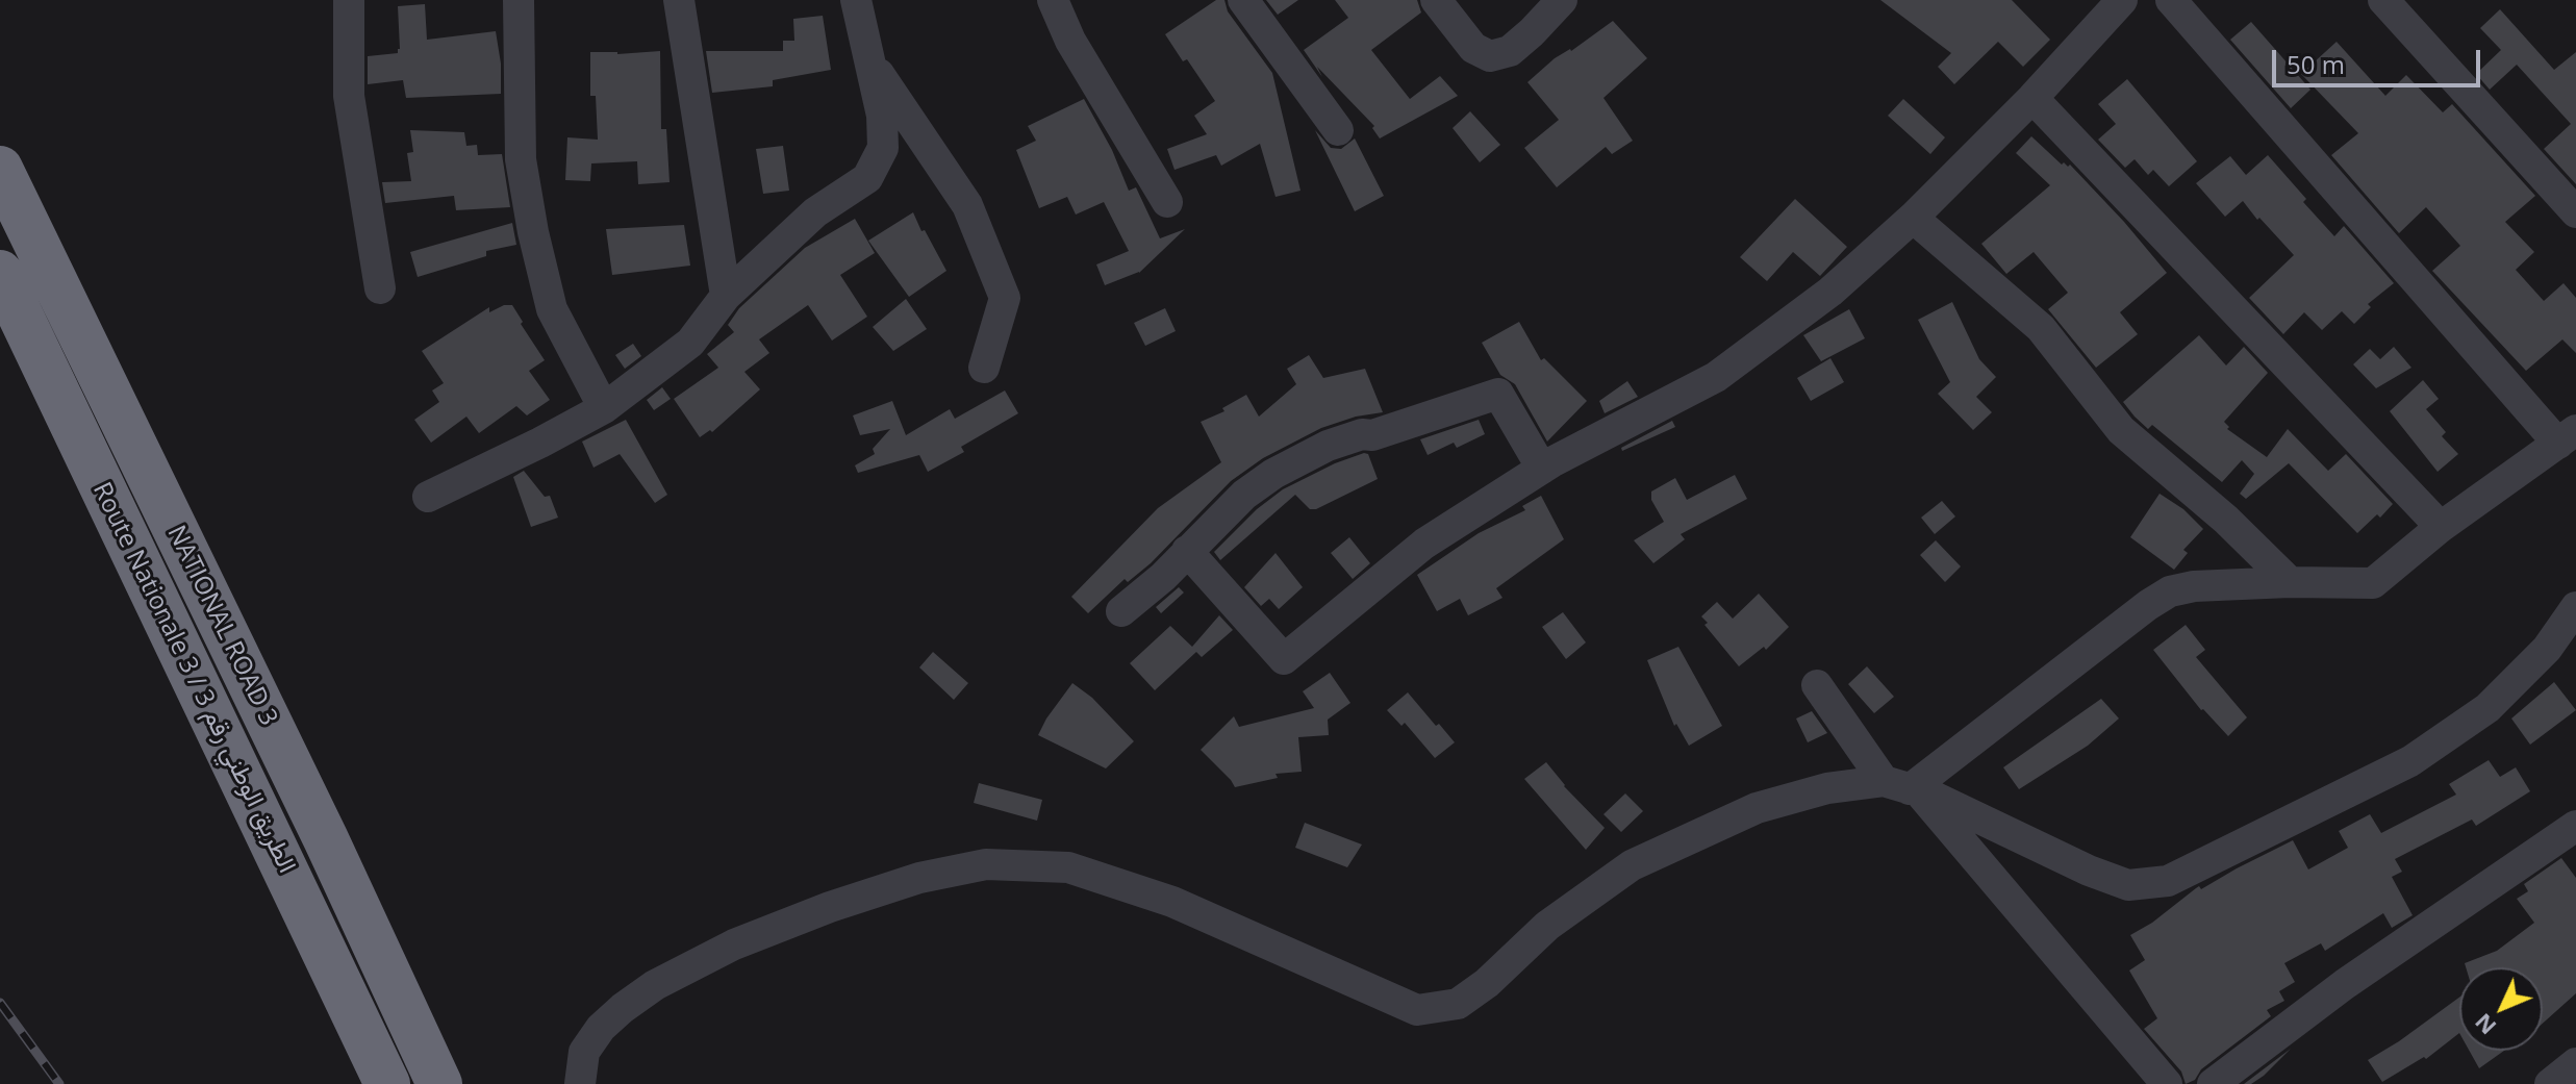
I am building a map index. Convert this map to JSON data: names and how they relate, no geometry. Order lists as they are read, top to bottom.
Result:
{
  "streets": {
    "highway": ["NATIONAL ROAD 3", "Route Nationale 3 / الطريق الوطني رقم 3"]
  },
  "scale_bar": "50 m",
  "north": "bottom left"
}
